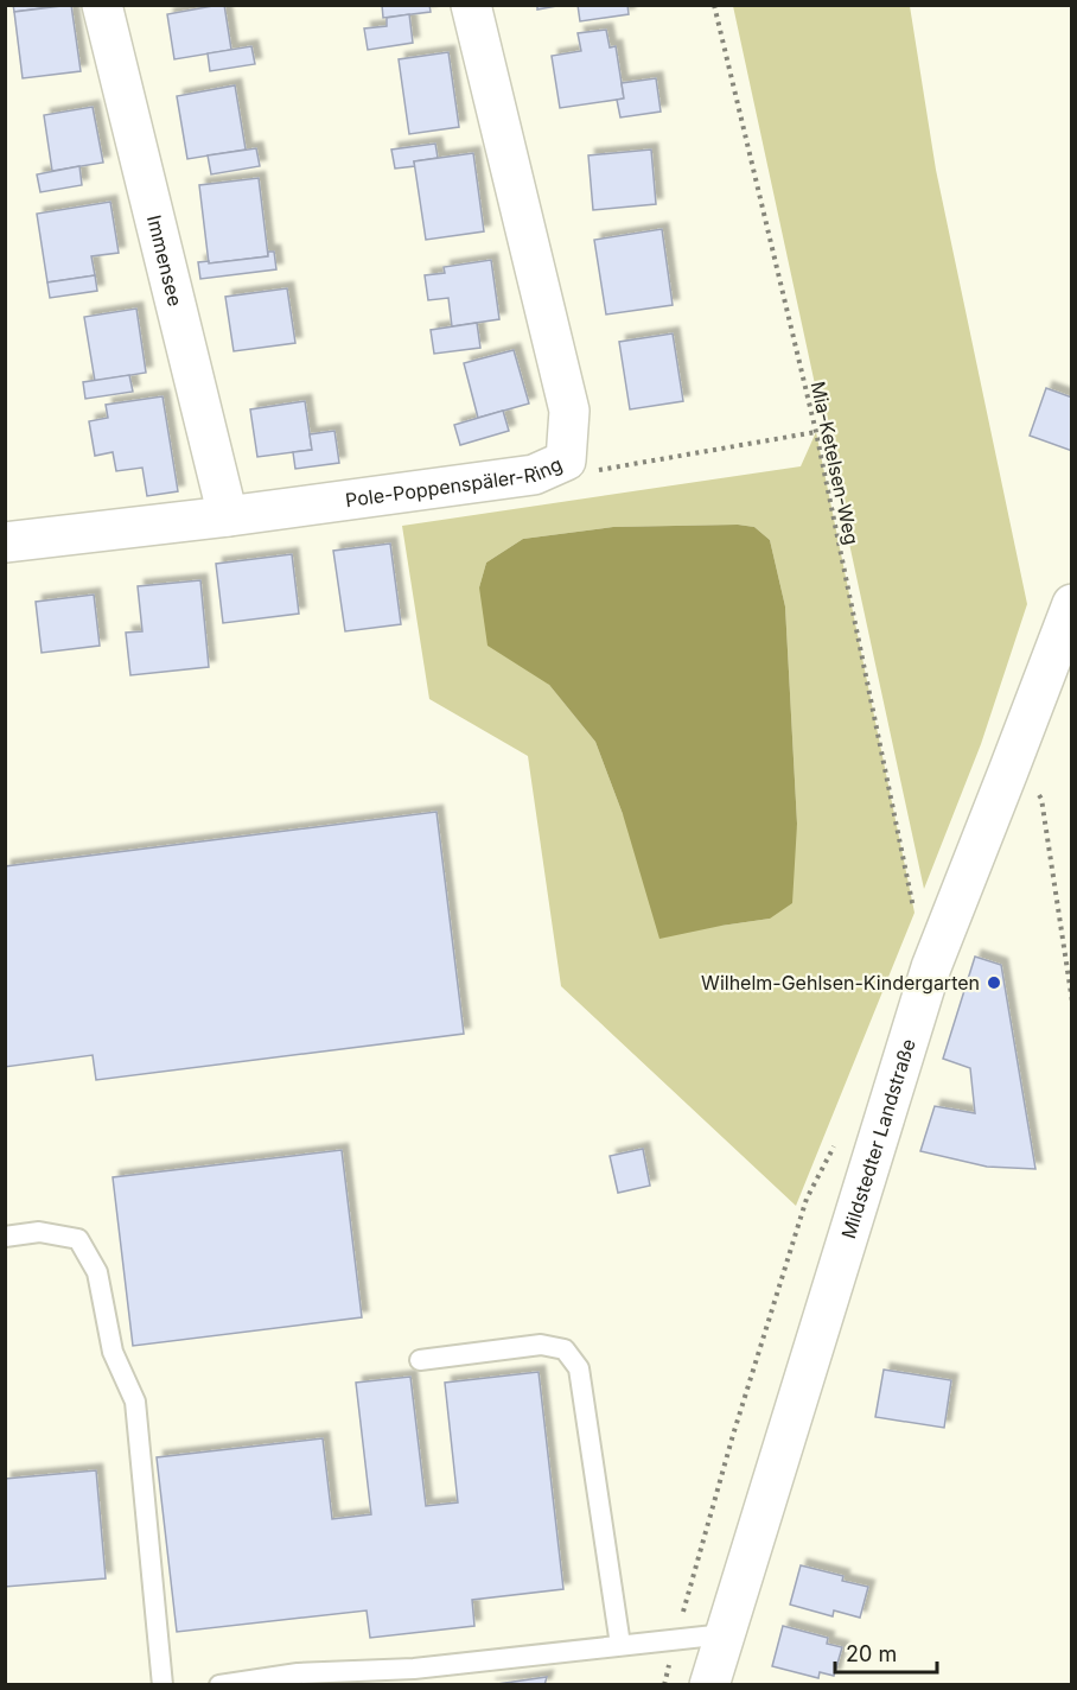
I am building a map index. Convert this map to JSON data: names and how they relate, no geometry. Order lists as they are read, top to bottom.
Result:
{
  "streets": {
    "street": ["Immensee", "Pole-Poppenspäler-Ring", "Mildstedter Landstraße"],
    "path": ["Mia-Ketelsen-Weg"]
  },
  "crossings": [
    ["Immensee", "Pole-Poppenspäler-Ring"]
  ],
  "places": ["Wilhelm-Gehlsen-Kindergarten"],
  "scale_bar": "20 m"
}
